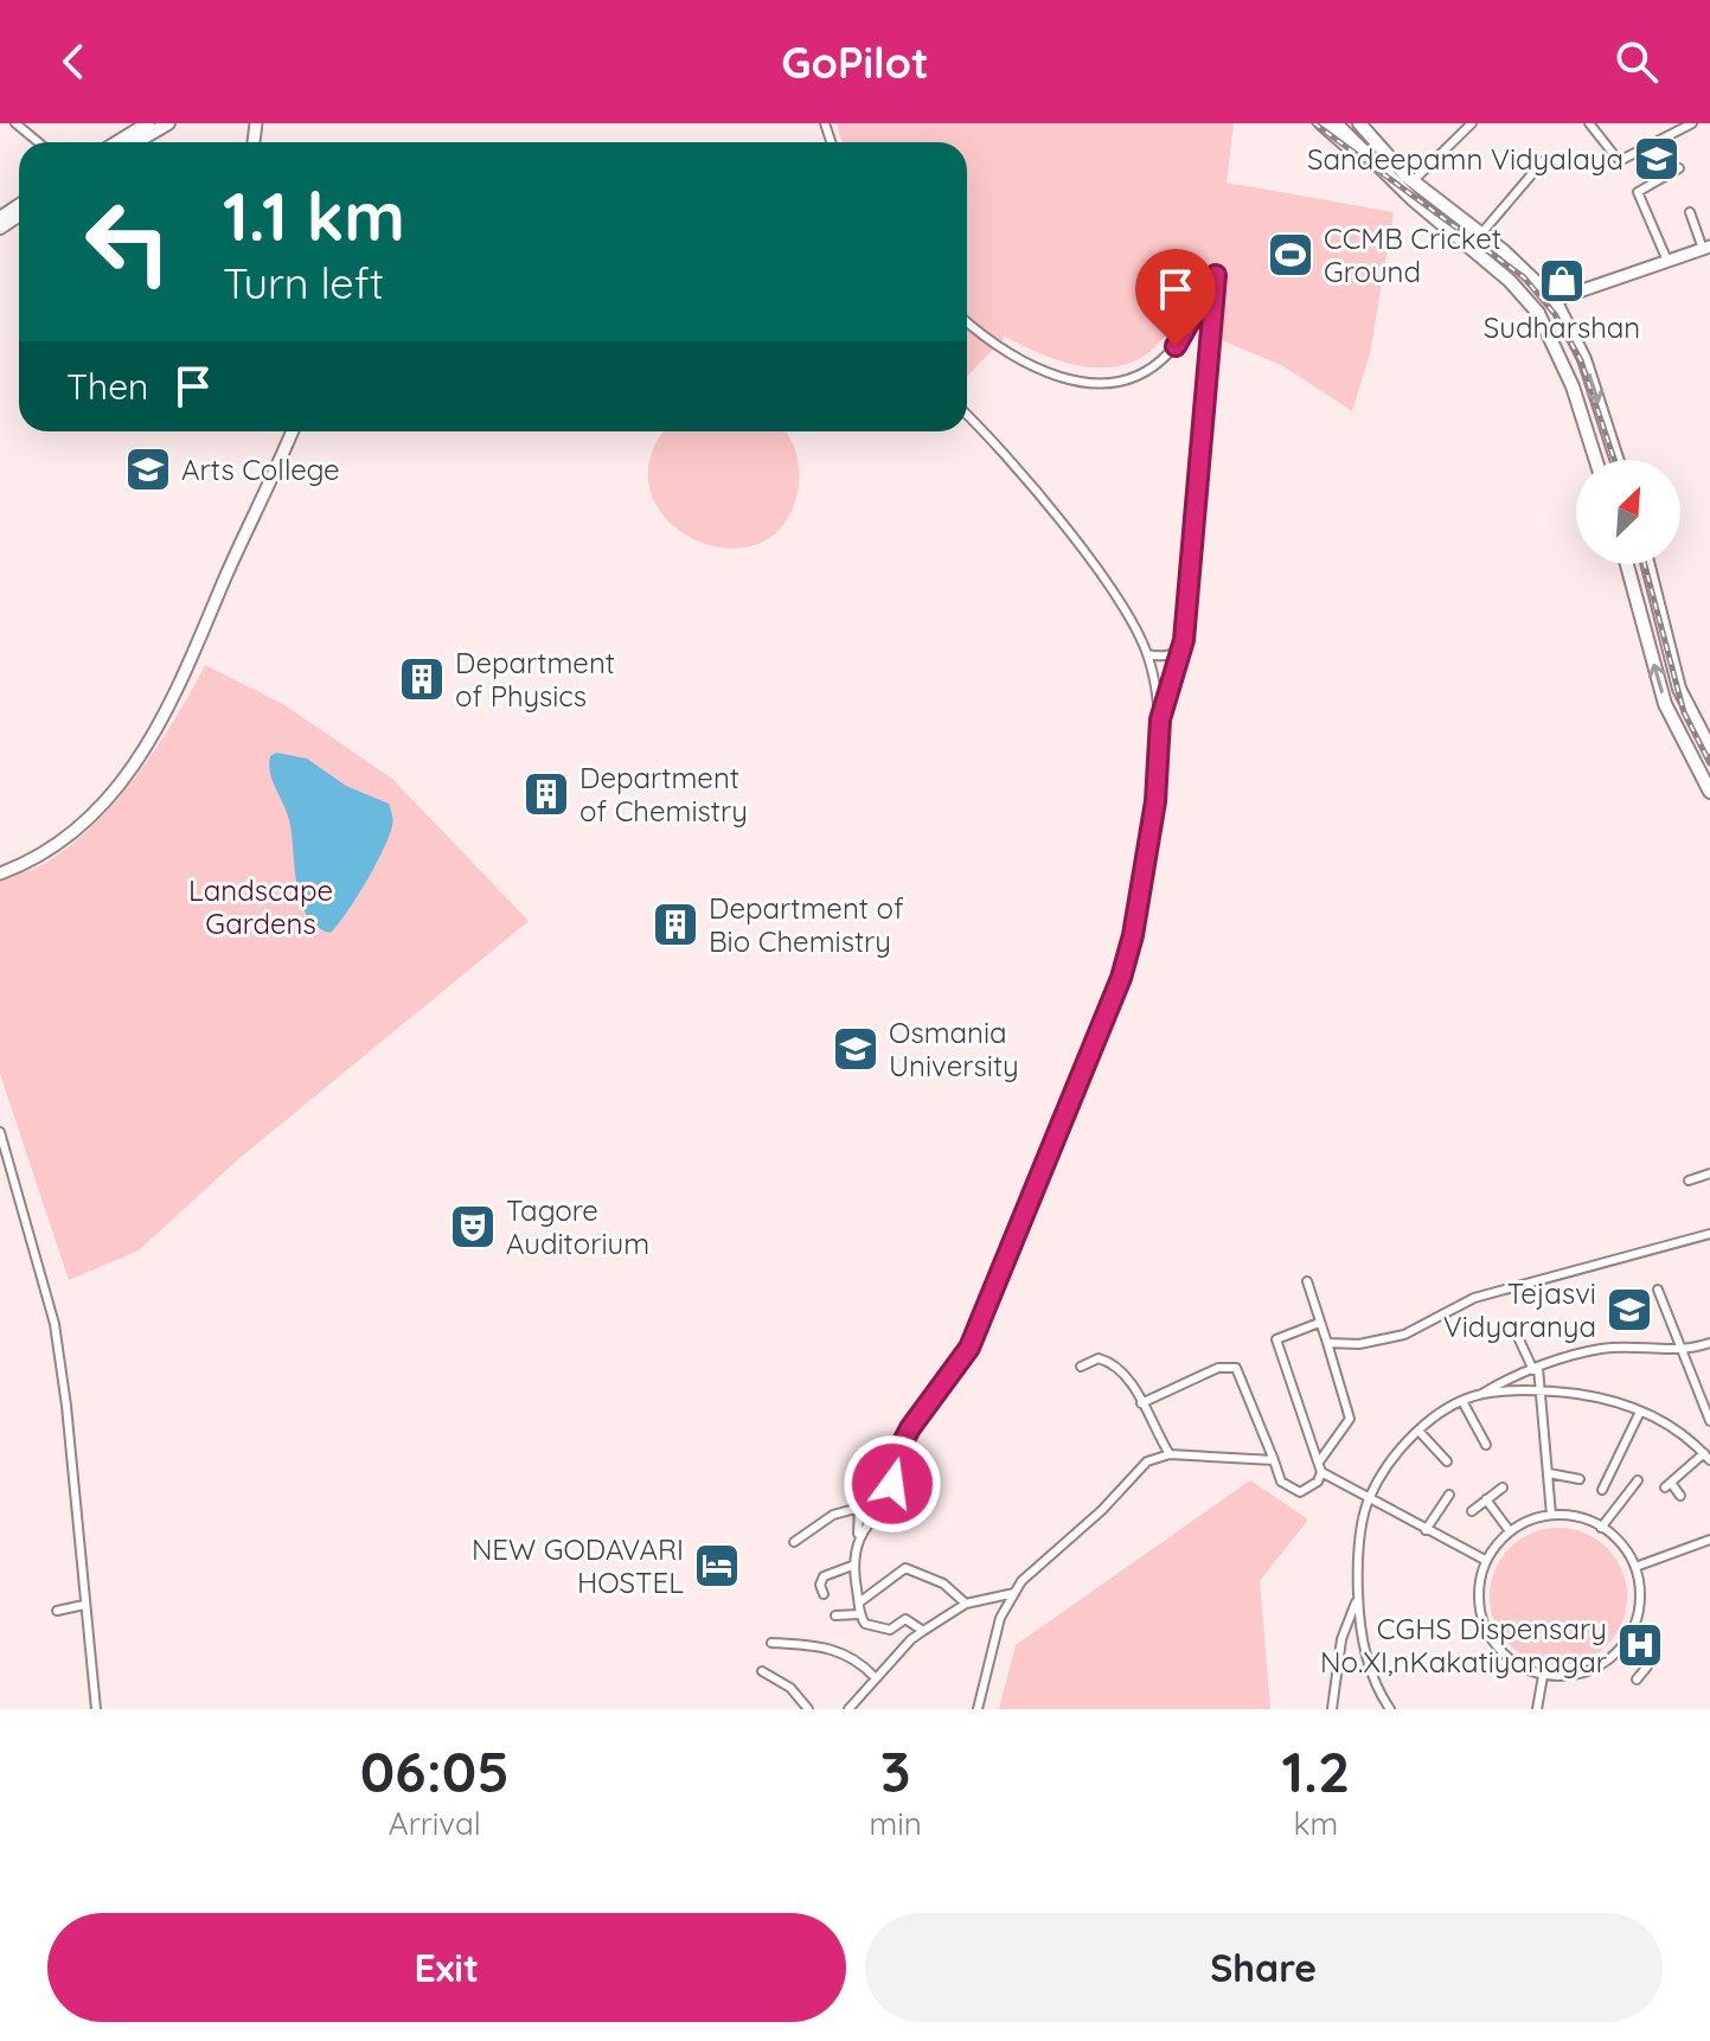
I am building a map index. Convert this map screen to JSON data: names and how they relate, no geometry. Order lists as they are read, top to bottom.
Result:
{
  "parks": ["Landscape Gardens"],
  "places": {
    "school or university": [
      "Sandeepamn Vidyalaya",
      "Arts College",
      "Osmania University",
      "Tejasvi Vidyaranya"
    ],
    "sports": ["CCMB Cricket Ground"],
    "shop": ["Sudharshan"],
    "building": ["Department of Physics", "Department of Chemistry", "Department of Bio Chemistry"],
    "theatre": ["Tagore Auditorium"],
    "hotel": ["NEW GODAVARI HOSTEL"],
    "hospital": ["CGHS Dispensary No.XI,nKakatiyanagar"]
  },
  "north": "top right",
  "page": {
    "header": "GoPilot",
    "turn": ["1.1 km", "Turn left"],
    "then": "Then",
    "eta": [
      "06:05",
      "Arrival",
      "3",
      "min",
      "1.2",
      "km"
    ],
    "buttons": ["Exit", "Share"]
  }
}
